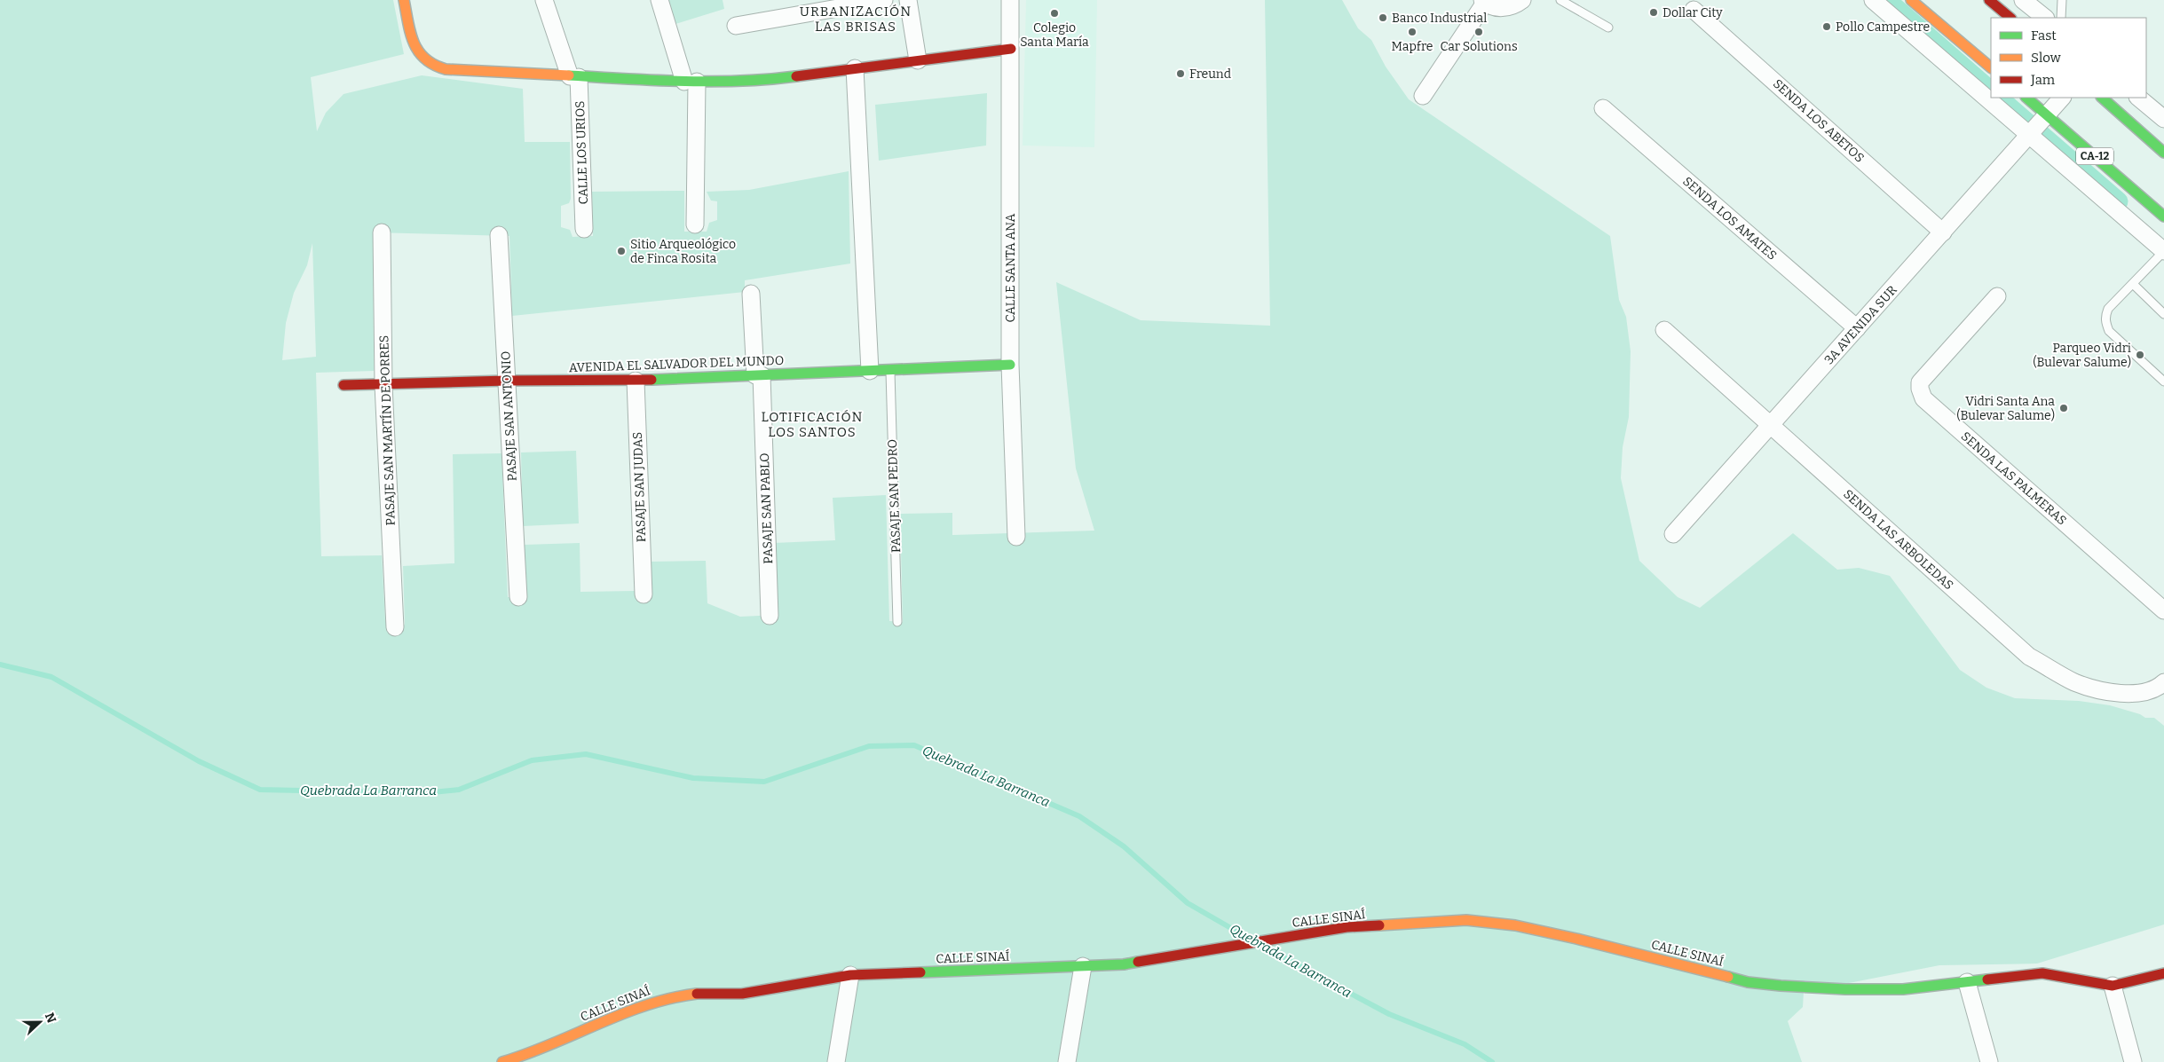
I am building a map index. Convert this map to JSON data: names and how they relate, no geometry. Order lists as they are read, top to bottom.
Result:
{
  "streets": {
    "main road": ["CA-12", "AVENIDA EL SALVADOR DEL MUNDO", "CALLE SINAÍ"],
    "street": [
      "SENDA LOS ABETOS",
      "CALLE LOS URIOS",
      "SENDA LOS AMATES",
      "CALLE SANTA ANA",
      "3A AVENIDA SUR",
      "PASAJE SAN ANTONIO",
      "PASAJE SAN MARTÍN DE PORRES",
      "SENDA LAS PALMERAS",
      "PASAJE SAN JUDAS",
      "PASAJE SAN PABLO",
      "SENDA LAS ARBOLEDAS"
    ],
    "lane": ["PASAJE SAN PEDRO"]
  },
  "crossings": [
    ["SENDA LOS ABETOS", "3A AVENIDA SUR"],
    ["CA-12", "3A AVENIDA SUR"],
    ["SENDA LOS AMATES", "3A AVENIDA SUR"],
    ["CALLE SANTA ANA", "AVENIDA EL SALVADOR DEL MUNDO"],
    ["3A AVENIDA SUR", "SENDA LAS ARBOLEDAS"],
    ["AVENIDA EL SALVADOR DEL MUNDO", "PASAJE SAN ANTONIO"],
    ["AVENIDA EL SALVADOR DEL MUNDO", "PASAJE SAN MARTÍN DE PORRES"],
    ["AVENIDA EL SALVADOR DEL MUNDO", "PASAJE SAN JUDAS"],
    ["AVENIDA EL SALVADOR DEL MUNDO", "PASAJE SAN PEDRO"],
    ["AVENIDA EL SALVADOR DEL MUNDO", "PASAJE SAN PABLO"]
  ],
  "districts": ["URBANIZACIÓN LAS BRISAS", "LOTIFICACIÓN LOS SANTOS"],
  "water": ["Quebrada La Barranca"],
  "places": [
    "Dollar City",
    "Colegio Santa María",
    "Banco Industrial",
    "Pollo Campestre",
    "Mapfre",
    "Car Solutions",
    "Freund",
    "Sitio Arqueológico de Finca Rosita",
    "Parqueo Vidri (Bulevar Salume)",
    "Vidri Santa Ana (Bulevar Salume)"
  ],
  "legend": ["Fast", "Slow", "Jam"],
  "north": "right"
}
